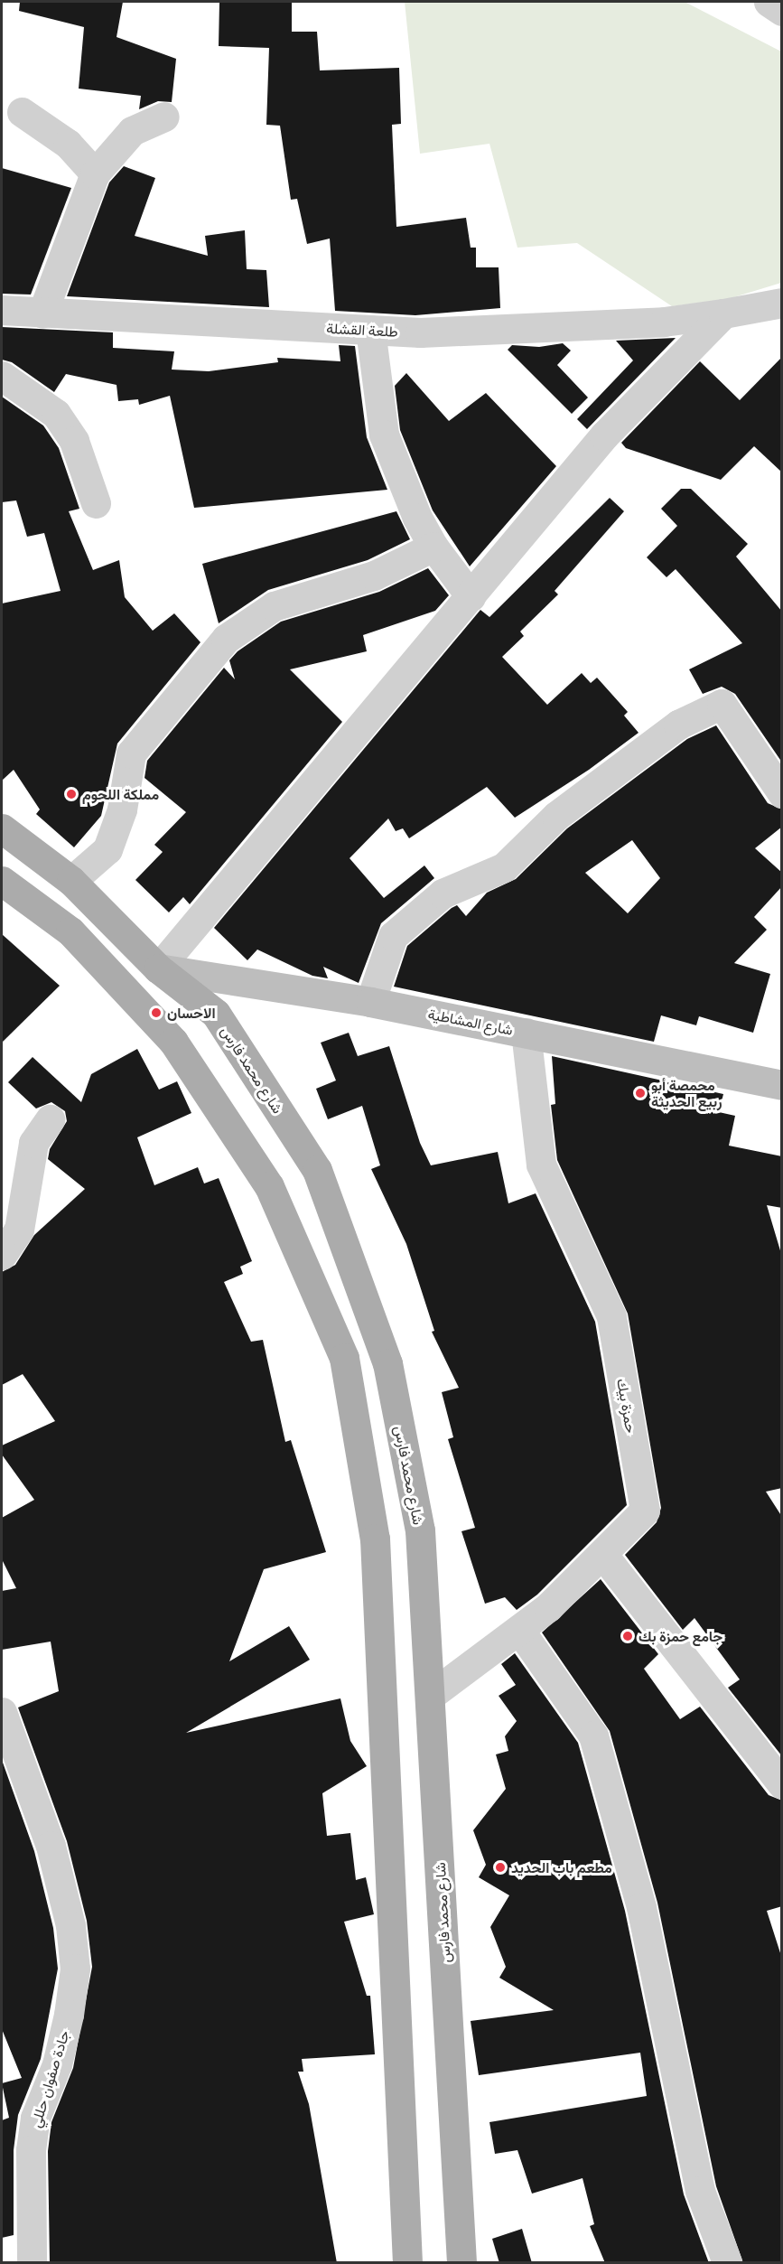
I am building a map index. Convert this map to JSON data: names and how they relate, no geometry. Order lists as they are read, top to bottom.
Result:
{
  "streets": {
    "main road": ["شارع المشاطية", "شارع محمد فارس"],
    "street": ["طلعة القشلة", "حمزة بيك", "جادة صفوان حللي"]
  },
  "crossings": [
    ["شارع المشاطية", "شارع محمد فارس"],
    ["شارع المشاطية", "حمزة بيك"],
    ["شارع محمد فارس", "حمزة بيك"]
  ],
  "places": [
    "مملكة اللحوم",
    "الاحسان",
    "محمصة أبو ربيع الحديثة",
    "جامع حمزة بك",
    "مطعم باب الحديد"
  ]
}
